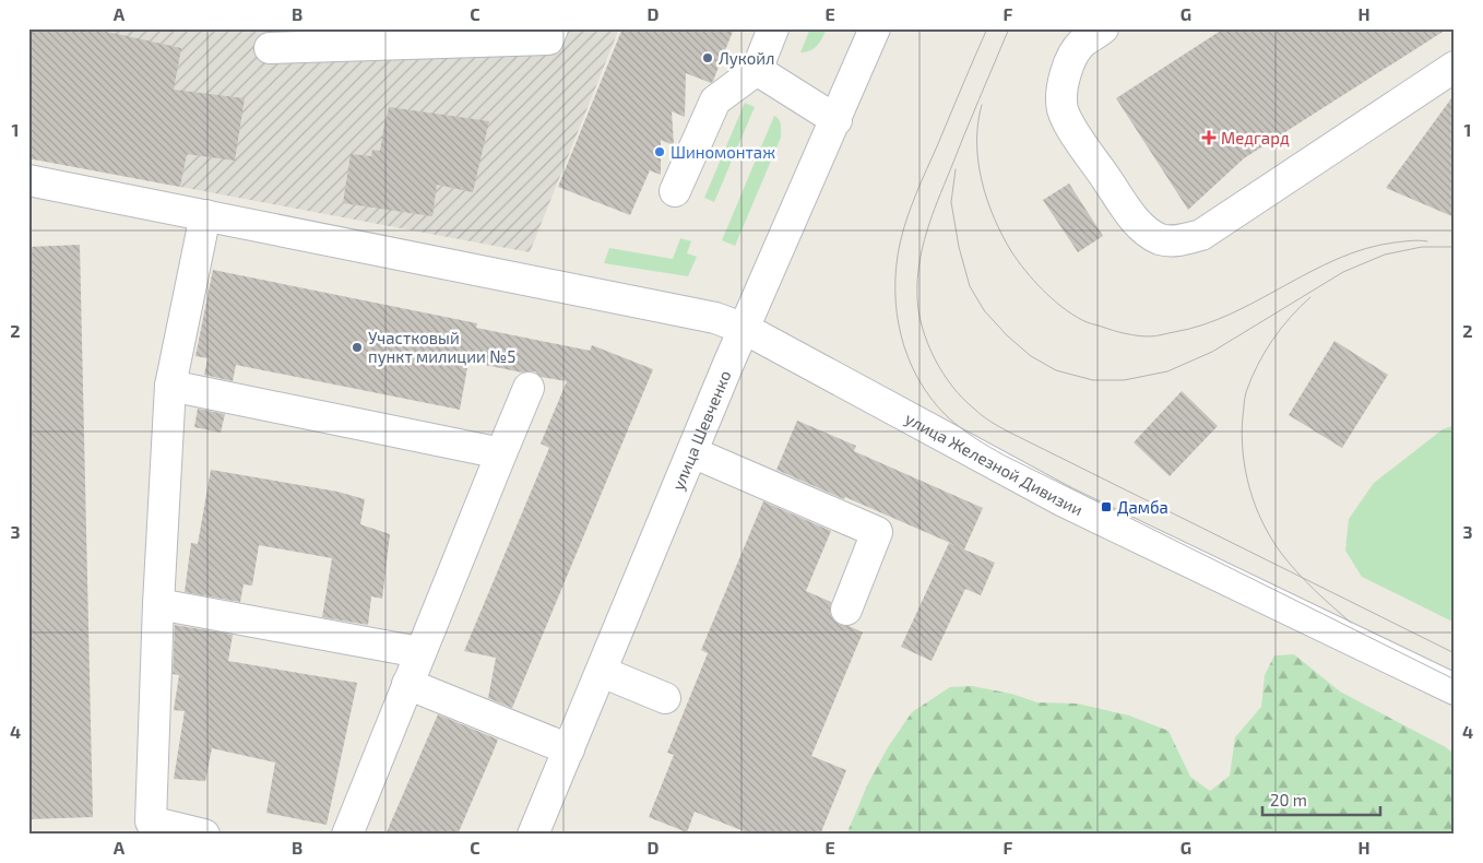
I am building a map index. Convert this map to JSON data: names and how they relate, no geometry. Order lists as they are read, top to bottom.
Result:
{
  "streets": {
    "street": ["улица Шевченко", "улица Железной Дивизии"]
  },
  "crossings": [
    ["улица Шевченко", "улица Железной Дивизии"]
  ],
  "places": {
    "other": ["Лукойл", "Шиномонтаж", "Участковый пункт милиции №5"],
    "health": ["Медгард"],
    "transit": ["Дамба"]
  },
  "scale_bar": "20 m",
  "grid": {
    "columns": [
      "A",
      "B",
      "C",
      "D",
      "E",
      "F",
      "G",
      "H"
    ],
    "rows": [
      "1",
      "2",
      "3",
      "4"
    ]
  }
}
